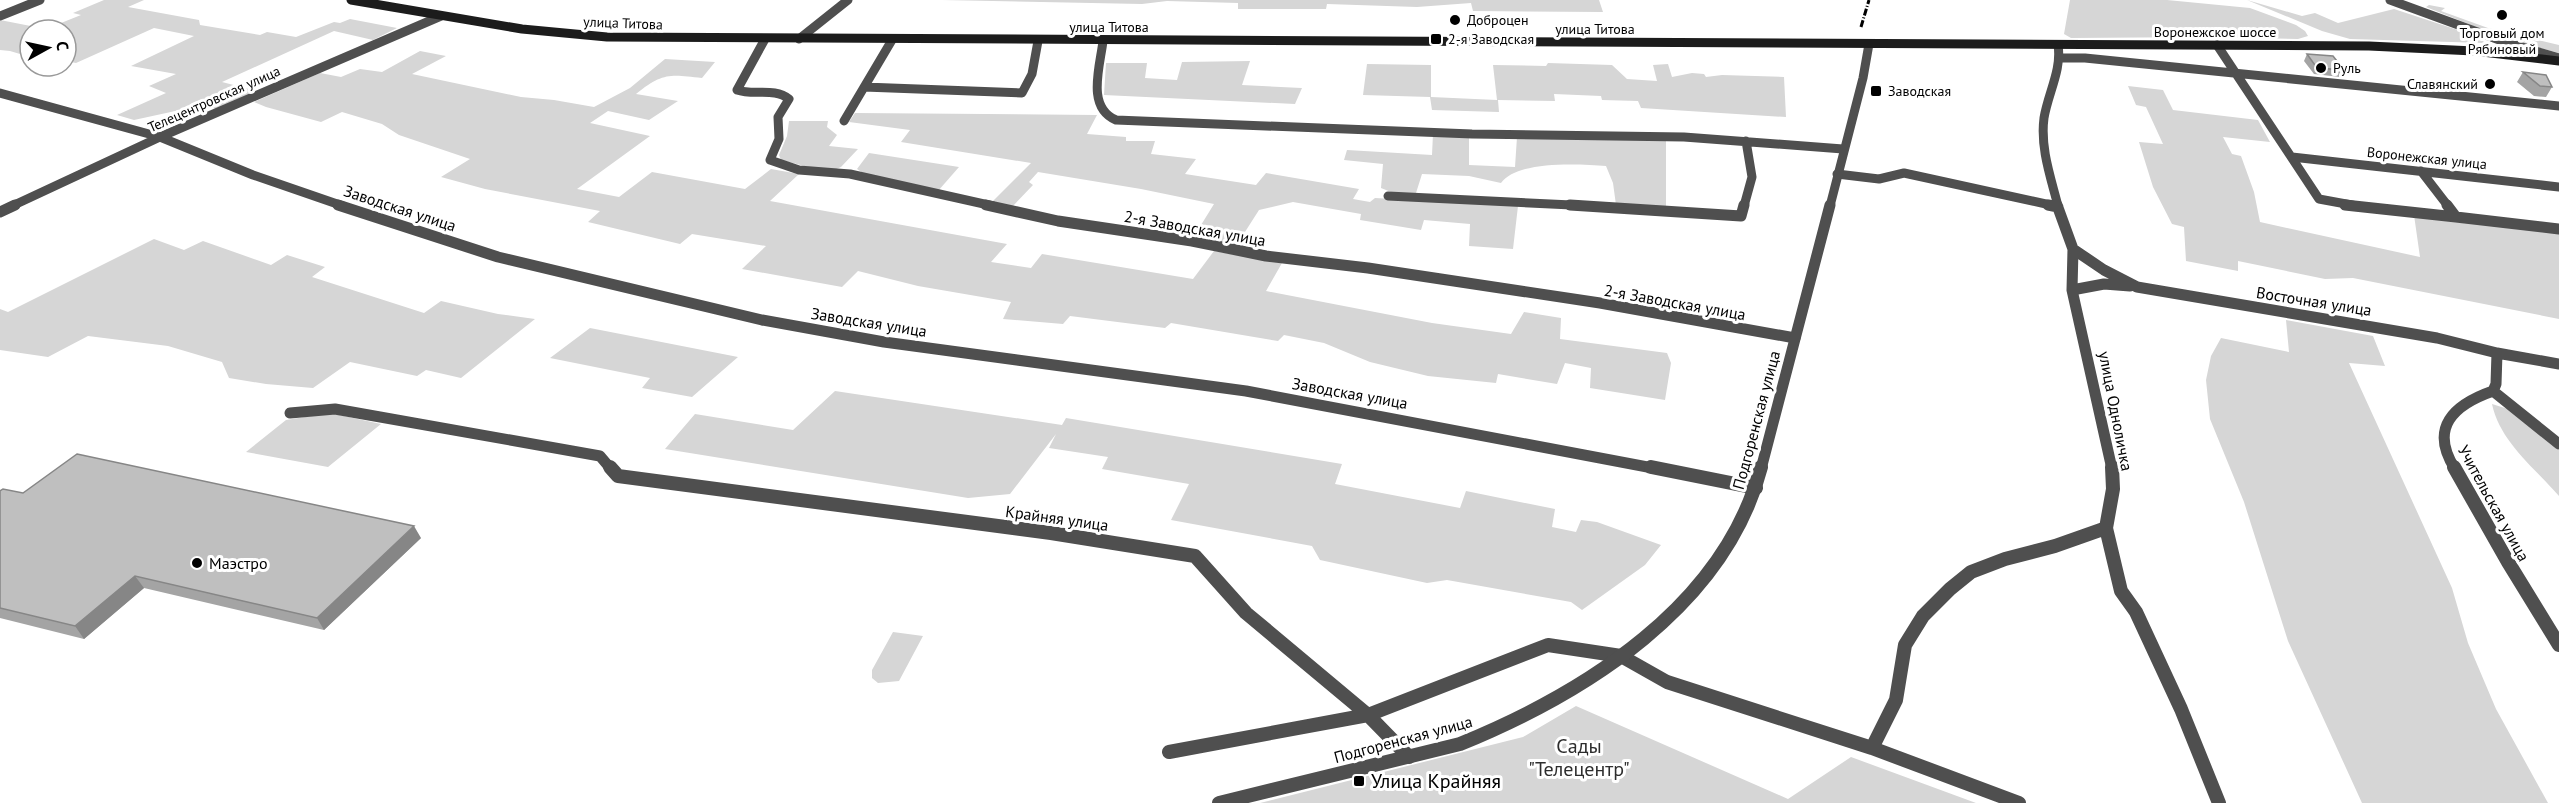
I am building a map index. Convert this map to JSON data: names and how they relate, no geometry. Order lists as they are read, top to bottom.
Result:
{
  "streets": {
    "main road": ["улица Титова", "Воронежское шоссе"],
    "street": [
      "Телецентровская улица",
      "Воронежская улица",
      "Заводская улица",
      "2-я Заводская улица",
      "Восточная улица",
      "улица Одноличка",
      "Подгоренская улица",
      "Учительская улица",
      "Крайняя улица"
    ]
  },
  "crossings": [
    ["улица Титова", "Воронежское шоссе"],
    ["улица Титова", "Телецентровская улица"],
    ["улица Титова", "2-я Заводская улица"],
    ["улица Титова", "Подгоренская улица"],
    ["Воронежское шоссе", "улица Одноличка"],
    ["Воронежское шоссе", "Подгоренская улица"],
    ["Телецентровская улица", "Заводская улица"],
    ["Заводская улица", "Подгоренская улица"],
    ["2-я Заводская улица", "Подгоренская улица"],
    ["Восточная улица", "улица Одноличка"],
    ["Подгоренская улица", "Крайняя улица"]
  ],
  "parks": ["Сады \"Телецентр\""],
  "places": {
    "other": [
      "Торговый дом Рябиновый",
      "Доброцен",
      "Руль",
      "Славянский",
      "Маэстро"
    ],
    "transit": ["2-я Заводская", "Заводская", "Улица Крайняя"]
  },
  "north": "right"
}
